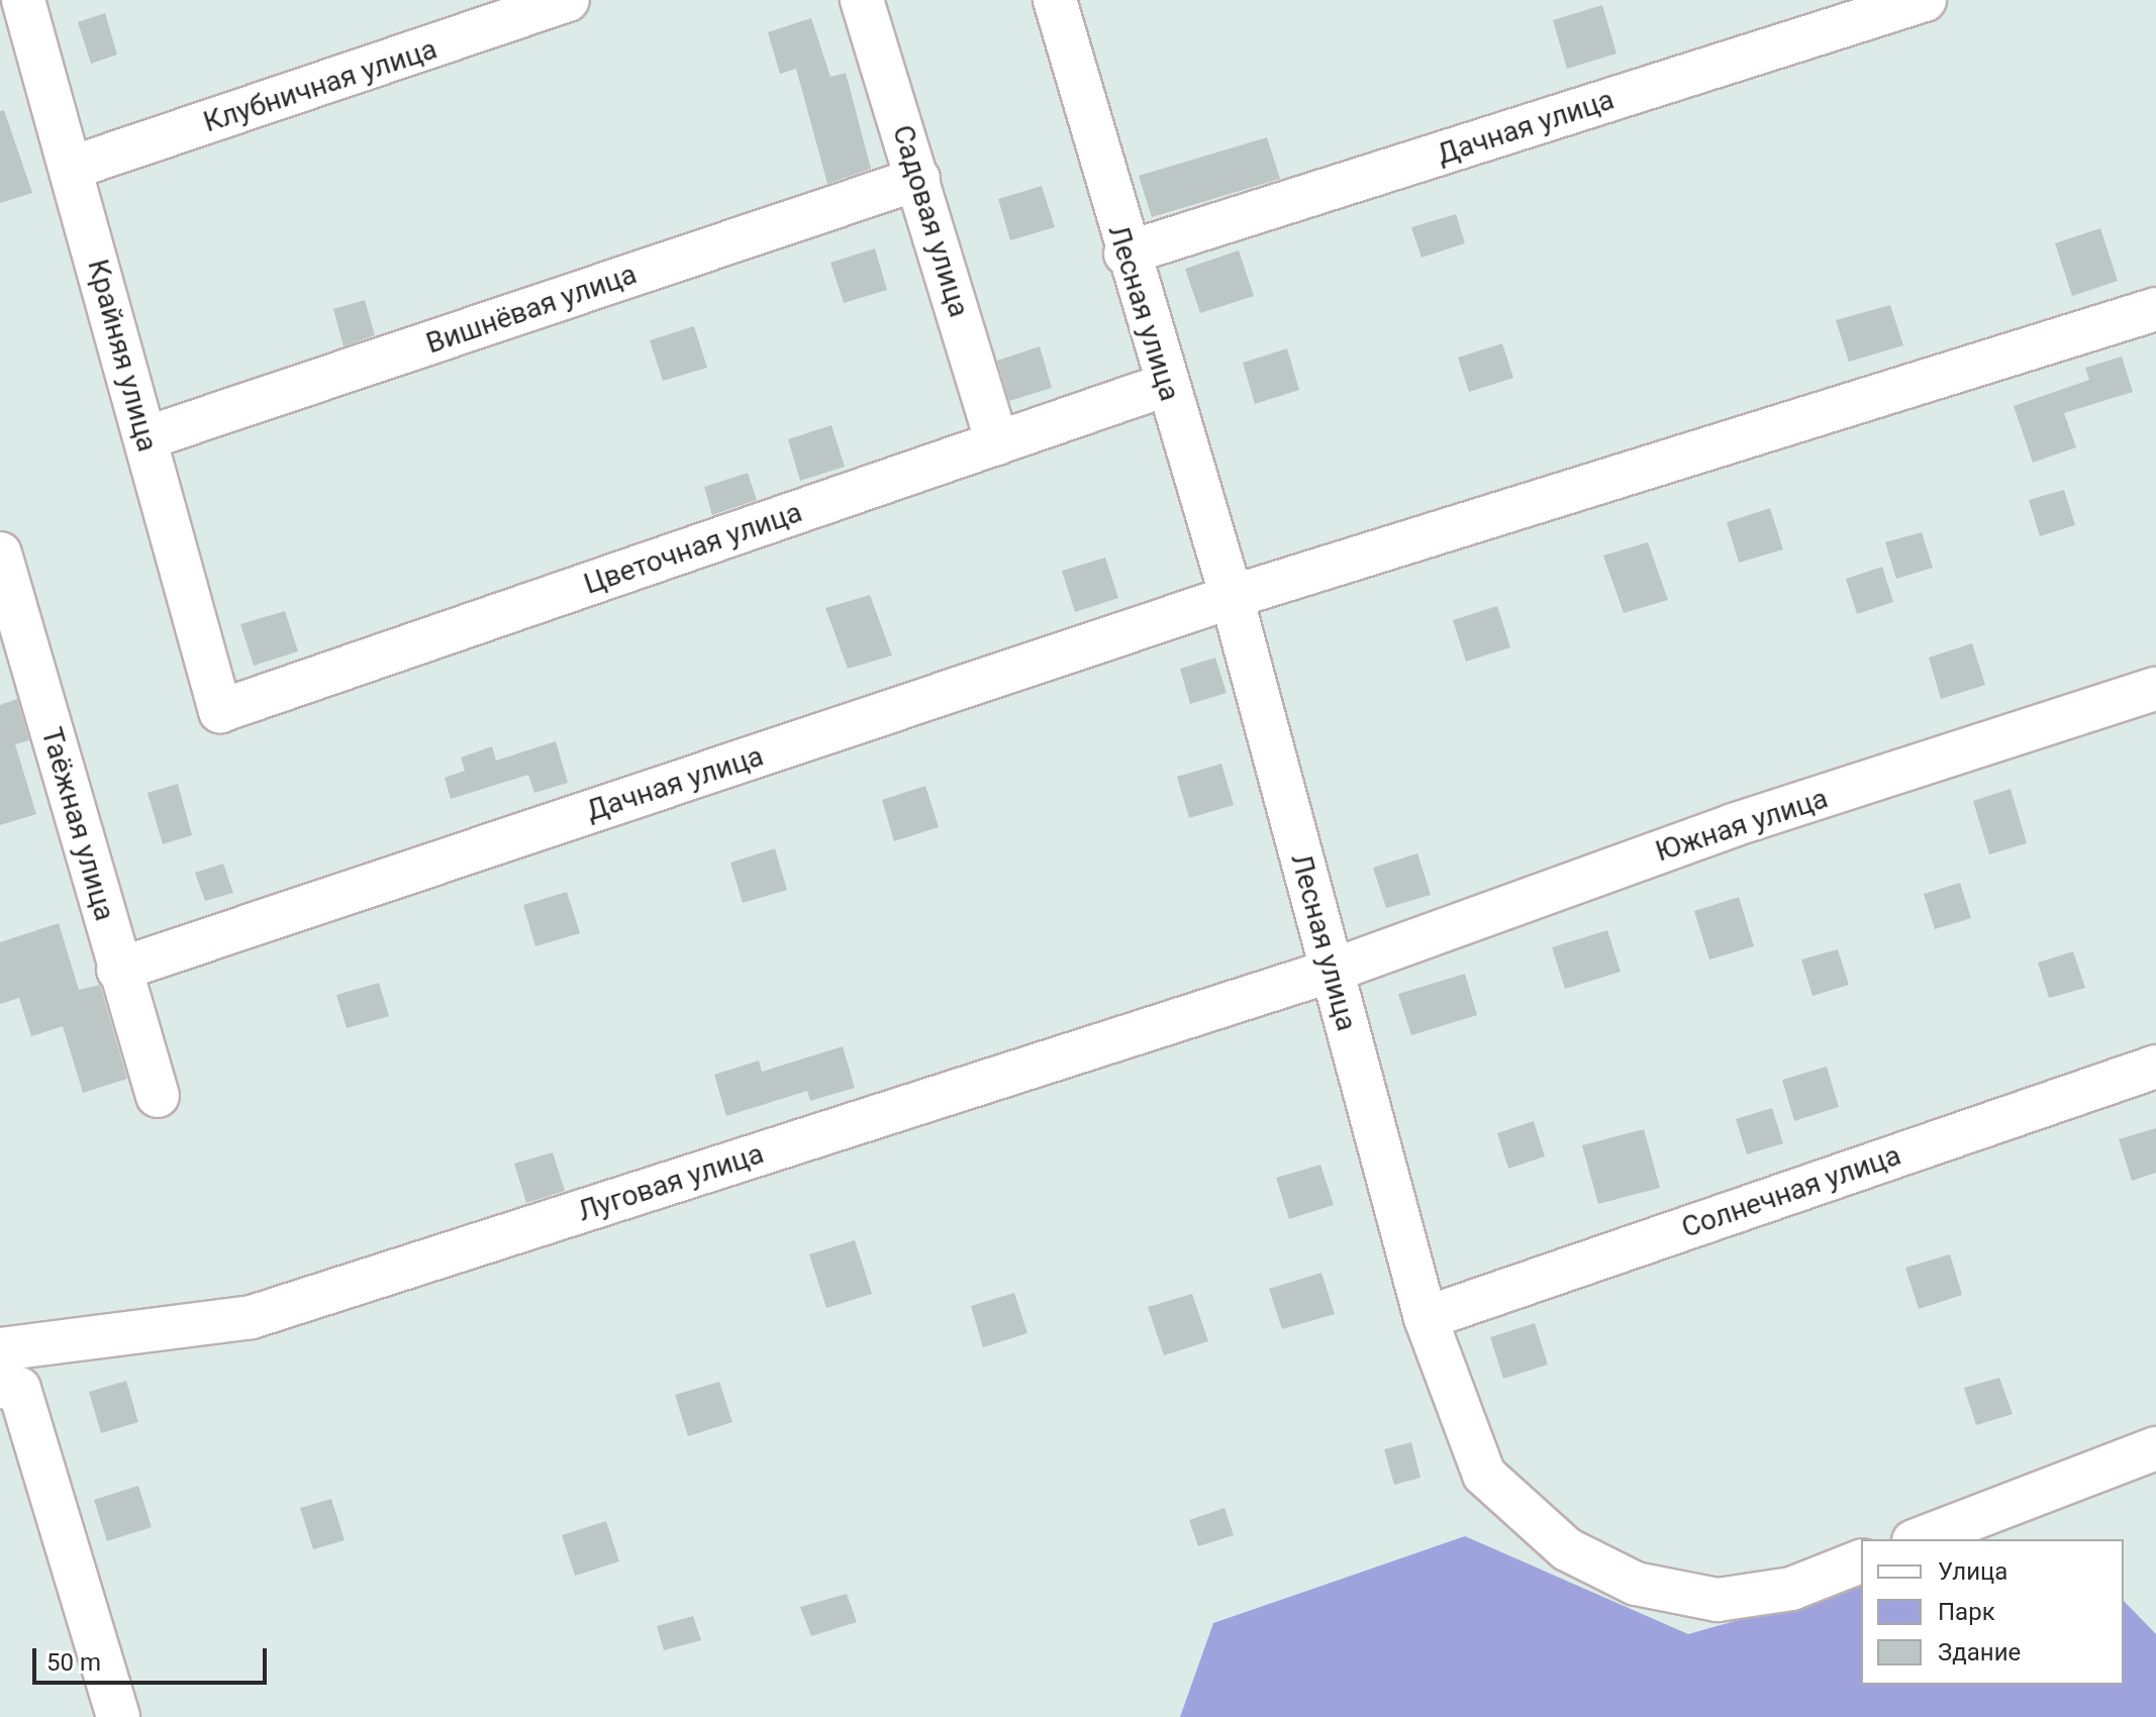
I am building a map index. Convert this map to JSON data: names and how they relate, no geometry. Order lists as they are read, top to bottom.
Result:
{
  "streets": {
    "street": [
      "Клубничная улица",
      "Дачная улица",
      "Садовая улица",
      "Вишнёвая улица",
      "Лесная улица",
      "Крайняя улица",
      "Цветочная улица",
      "Таёжная улица",
      "Южная улица",
      "Луговая улица",
      "Солнечная улица"
    ]
  },
  "crossings": [
    ["Клубничная улица", "Крайняя улица"],
    ["Дачная улица", "Лесная улица"],
    ["Дачная улица", "Таёжная улица"],
    ["Садовая улица", "Вишнёвая улица"],
    ["Садовая улица", "Цветочная улица"],
    ["Вишнёвая улица", "Крайняя улица"],
    ["Лесная улица", "Цветочная улица"],
    ["Лесная улица", "Южная улица"],
    ["Лесная улица", "Луговая улица"],
    ["Лесная улица", "Солнечная улица"],
    ["Крайняя улица", "Цветочная улица"],
    ["Южная улица", "Луговая улица"]
  ],
  "legend": ["Улица", "Парк", "Здание"],
  "scale_bar": "50 m"
}
